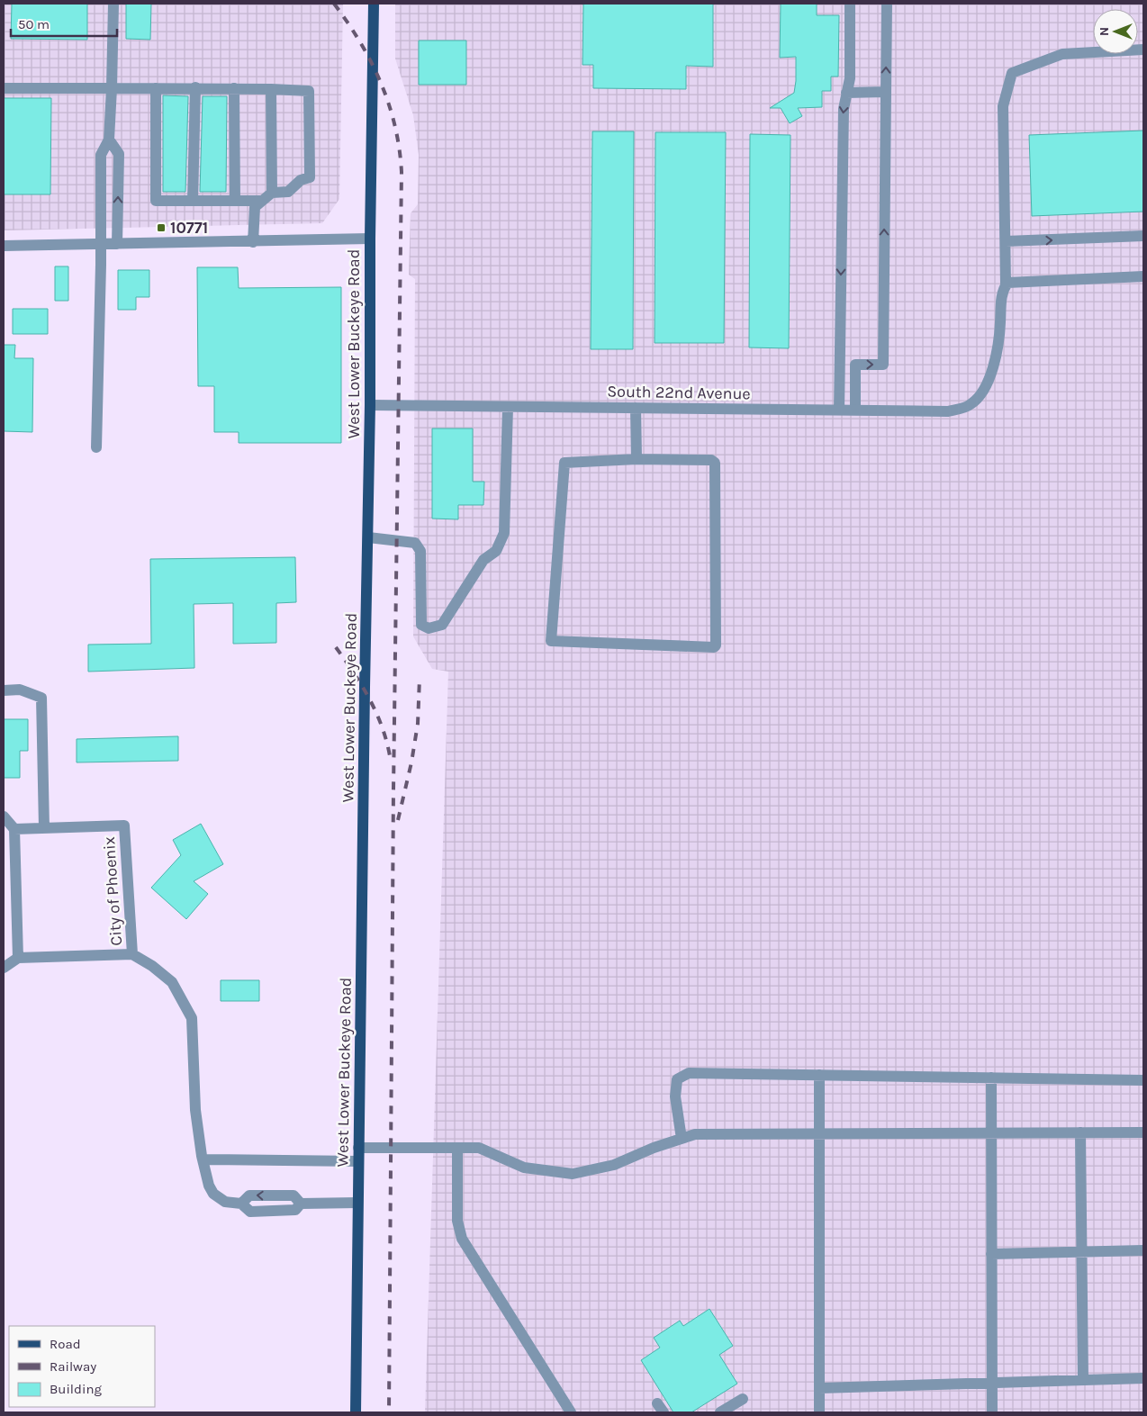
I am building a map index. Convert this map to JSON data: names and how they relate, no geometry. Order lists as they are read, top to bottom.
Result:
{
  "streets": {
    "main road": ["West Lower Buckeye Road"],
    "street": ["South 22nd Avenue", "City of Phoenix"]
  },
  "crossings": [
    ["West Lower Buckeye Road", "South 22nd Avenue"],
    ["West Lower Buckeye Road", "City of Phoenix"]
  ],
  "places": {
    "transit": ["10771"]
  },
  "legend": ["Road", "Railway", "Building"],
  "scale_bar": "50 m",
  "north": "left"
}
